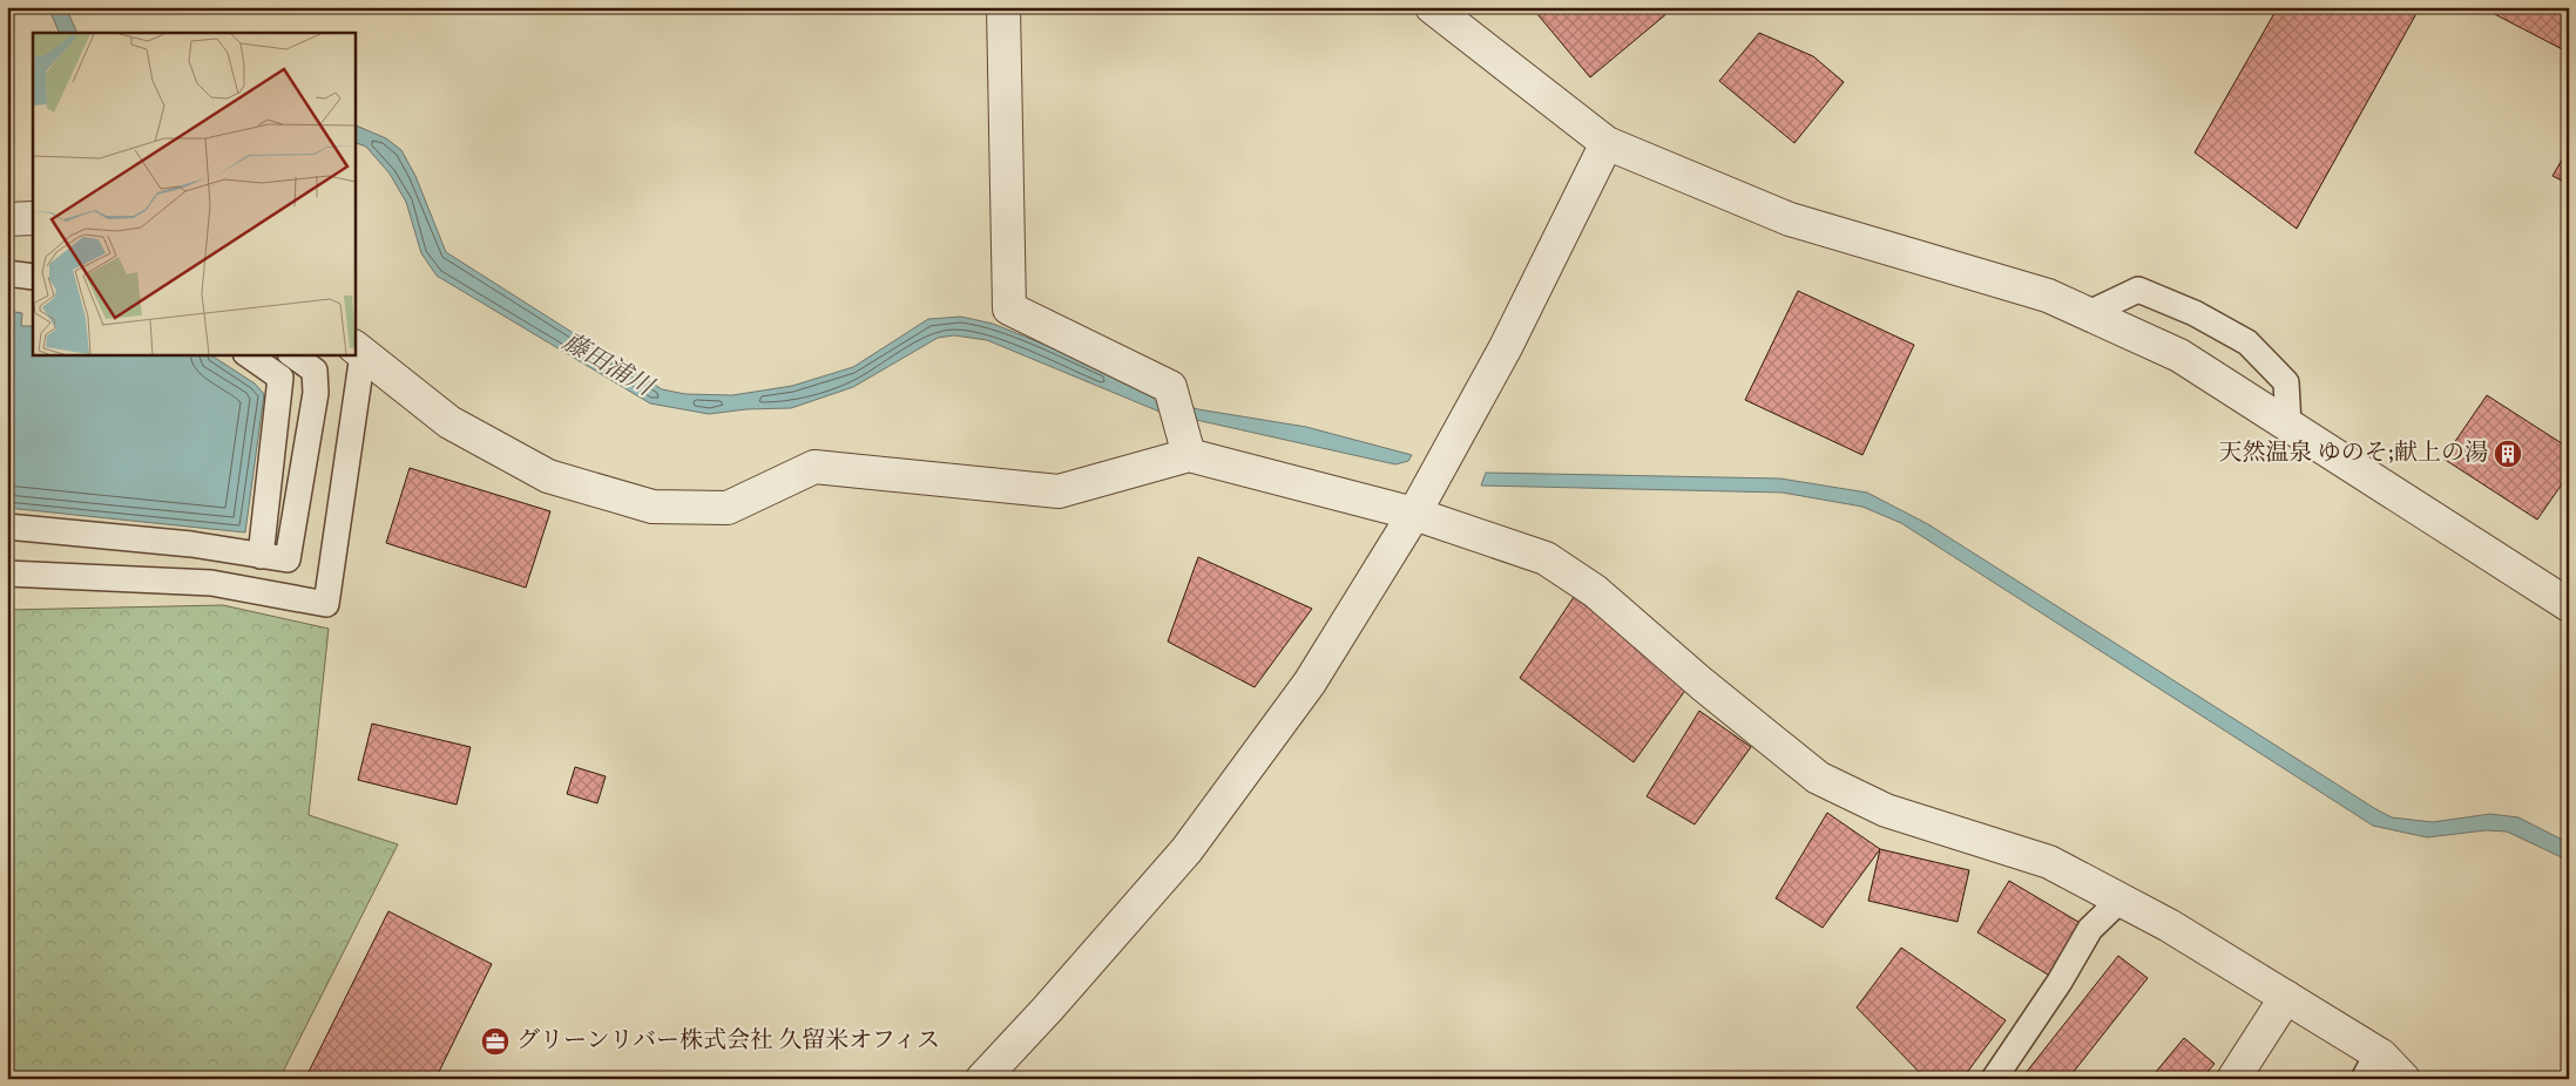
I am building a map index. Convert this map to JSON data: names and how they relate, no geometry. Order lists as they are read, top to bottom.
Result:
{
  "water": ["藤田浦川"],
  "places": {
    "building": ["天然温泉 ゆのそ;献上の湯"],
    "office": ["グリーンリバー株式会社 久留米オフィス"]
  }
}
